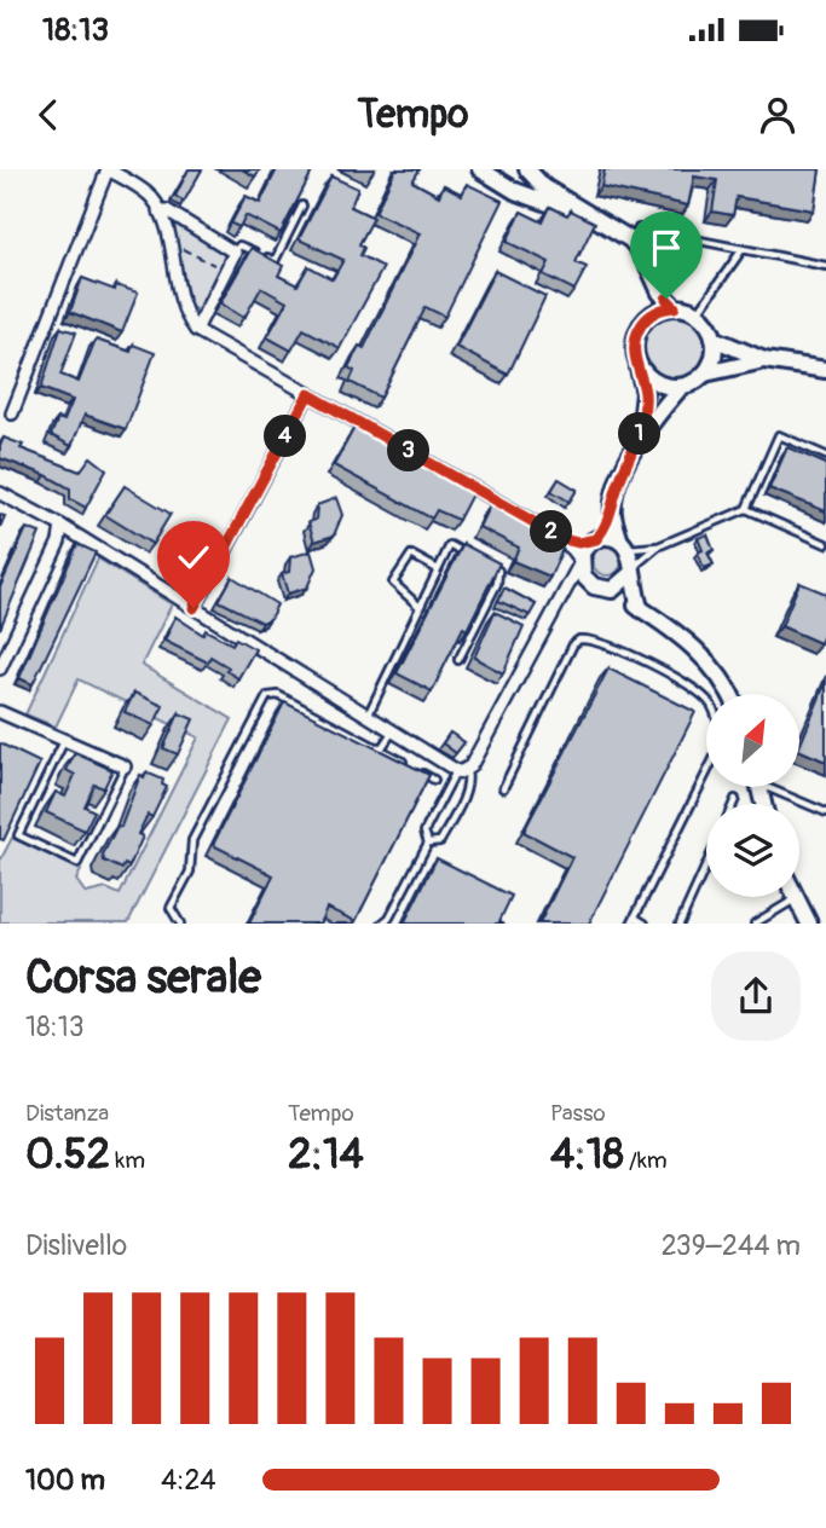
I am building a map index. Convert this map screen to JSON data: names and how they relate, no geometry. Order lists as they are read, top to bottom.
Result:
{
  "north": "top right",
  "page": {
    "status": "18:13",
    "header": "Tempo",
    "pins": [
      "1",
      "4",
      "3",
      "2"
    ],
    "heading": ["Corsa serale", "18:13"],
    "stats": [
      ["Distanza", "0.52 km"],
      ["Tempo", "2:14"],
      ["Passo", "4:18 /km"]
    ],
    "chart": ["Dislivello", "239–244 m"],
    "list": [
      {
        "name": "100 m",
        "note": "4:24"
      }
    ]
  }
}
